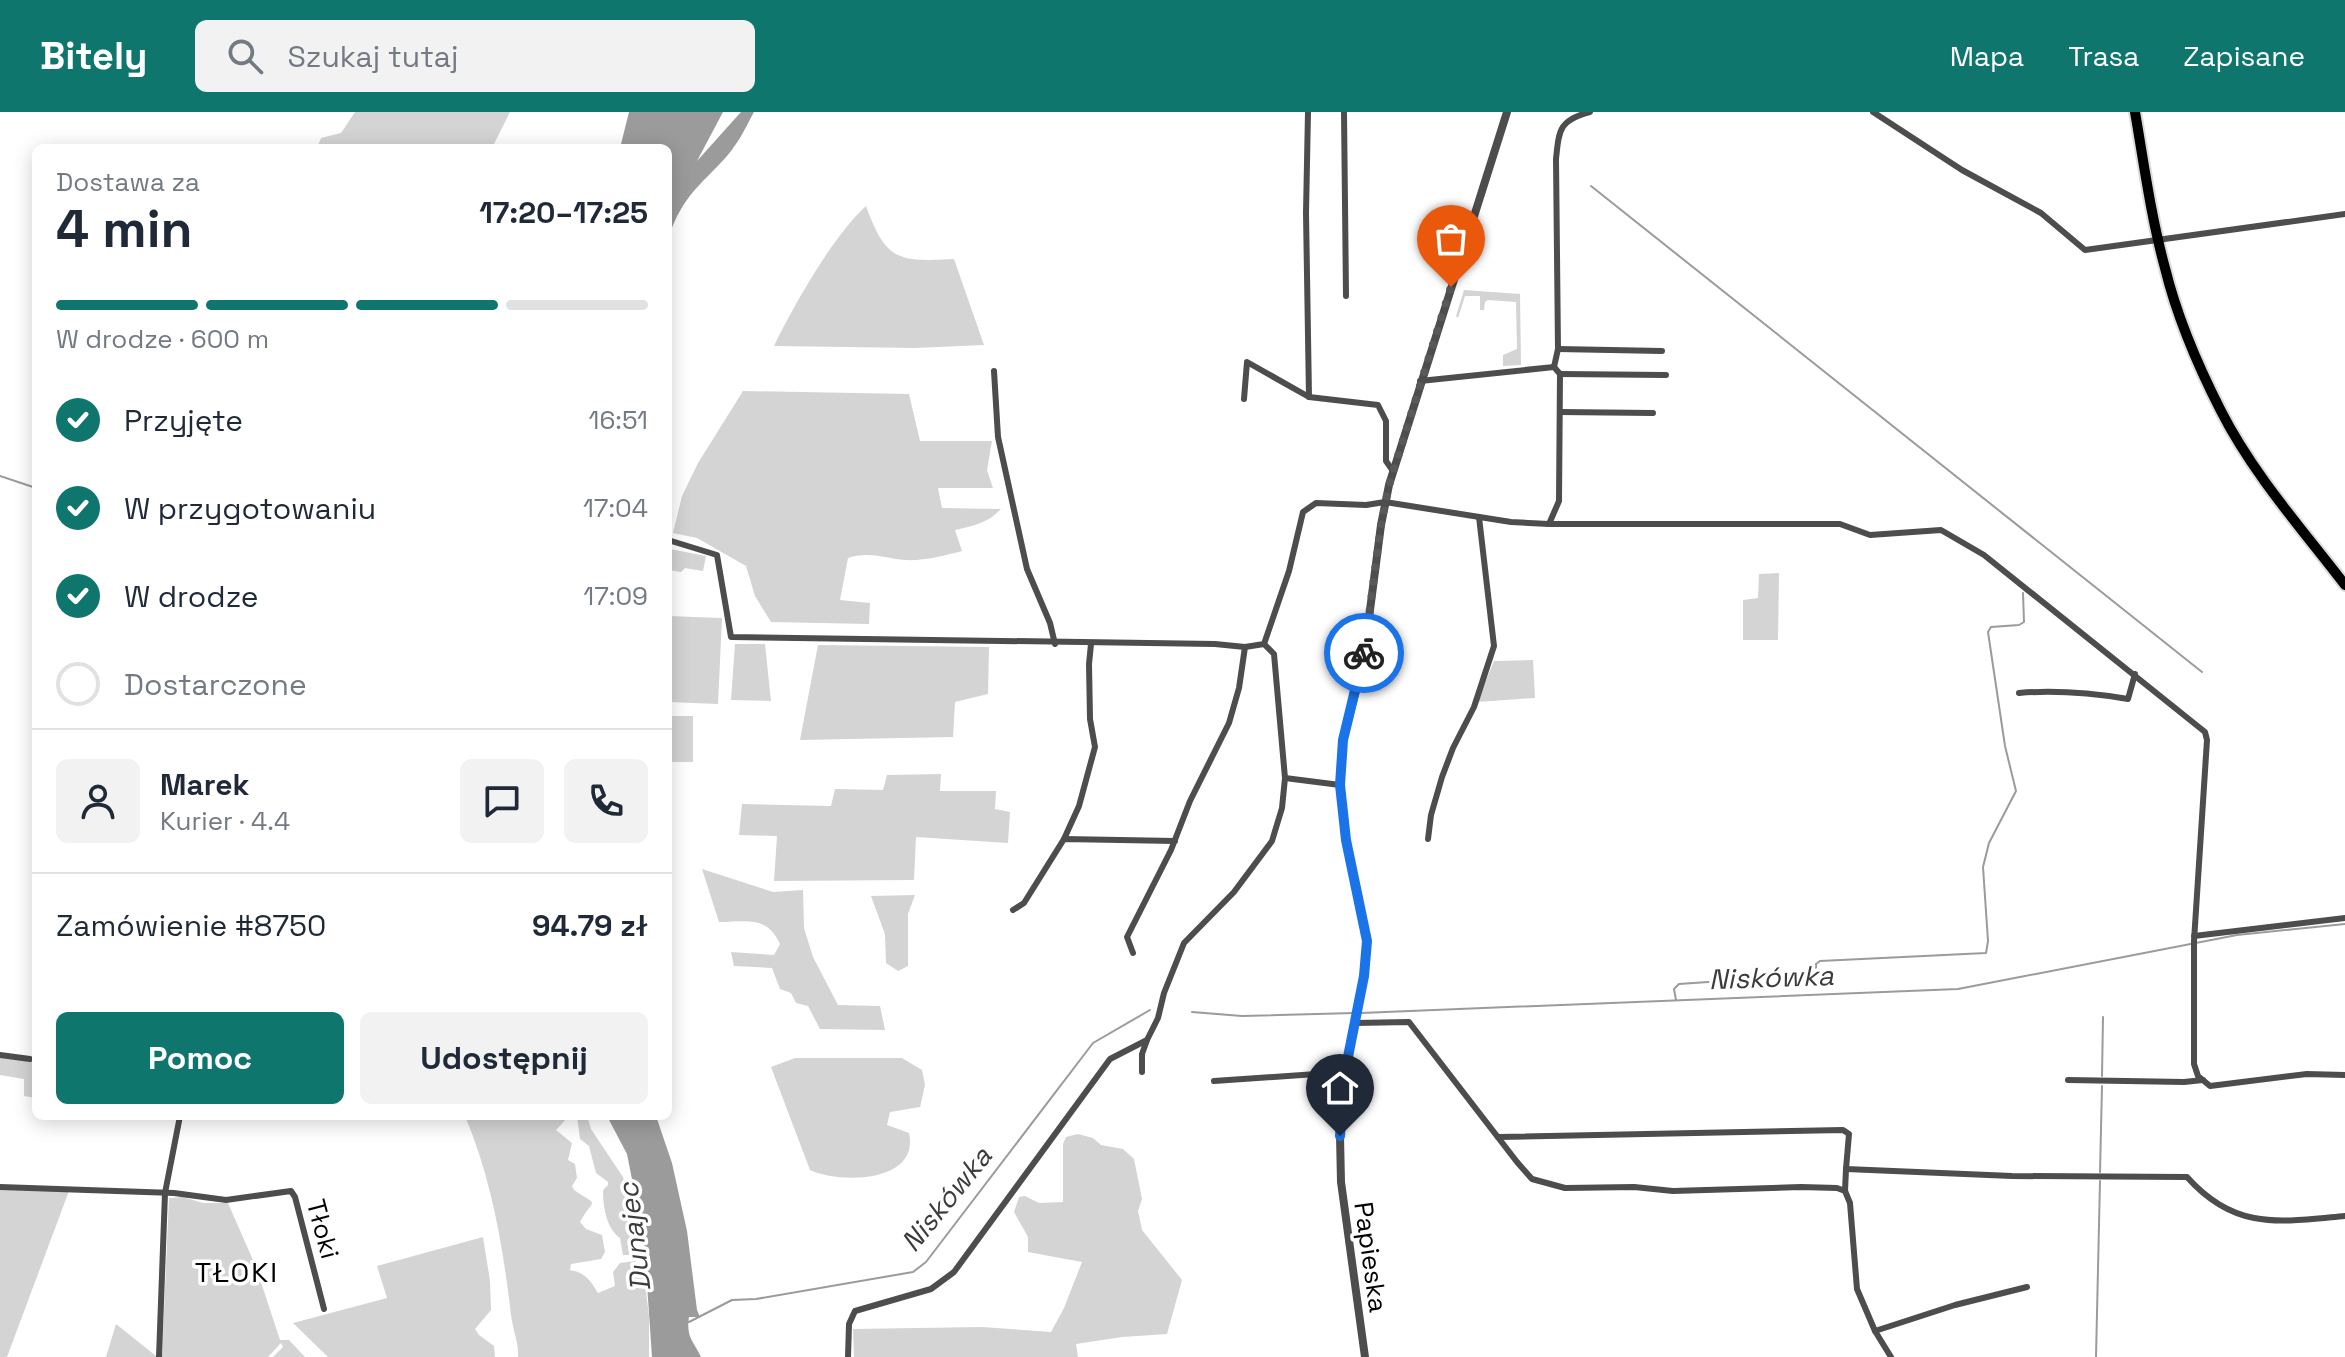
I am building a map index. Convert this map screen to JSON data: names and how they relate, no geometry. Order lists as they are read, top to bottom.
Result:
{
  "streets": {
    "street": ["Tłoki", "Papieska"]
  },
  "districts": ["TŁOKI"],
  "water": ["Niskówka", "Dunajec"],
  "page": {
    "header": "Bitely",
    "search": "Szukaj tutaj",
    "nav": ["Mapa", "Trasa", "Zapisane"],
    "heading": ["4 min", "Dostawa za", "17:20–17:25"],
    "panel": [
      "Marek",
      "Kurier · 4.4",
      "Zamówienie #8750",
      "94.79 zł"
    ],
    "bar": "W drodze · 600 m",
    "list": [
      ["Przyjęte", "16:51"],
      ["W przygotowaniu", "17:04"],
      ["W drodze", "17:09"],
      "Dostarczone"
    ],
    "buttons": ["Pomoc", "Udostępnij"]
  }
}
